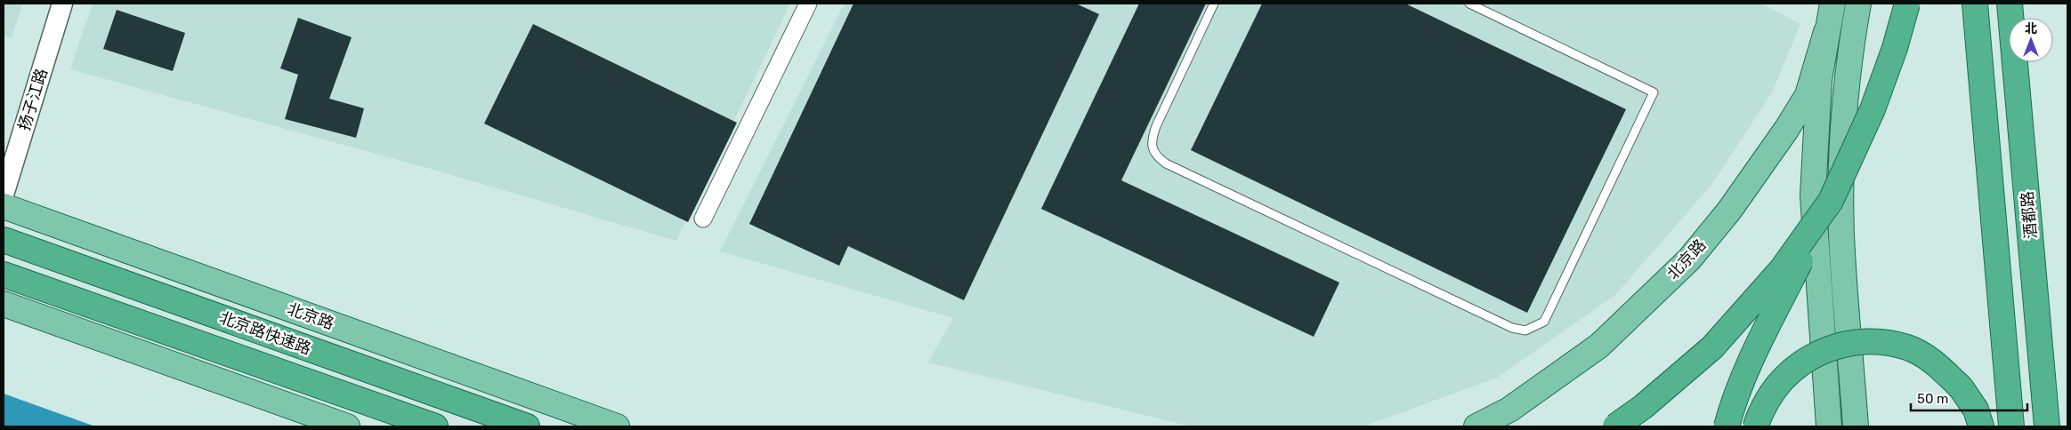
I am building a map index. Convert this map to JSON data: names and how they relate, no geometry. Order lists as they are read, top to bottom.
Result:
{
  "streets": {
    "highway": ["酒都路", "北京路快速路"],
    "main road": ["北京路"],
    "street": ["扬子江路"]
  },
  "scale_bar": "50 m",
  "north": "top"
}
